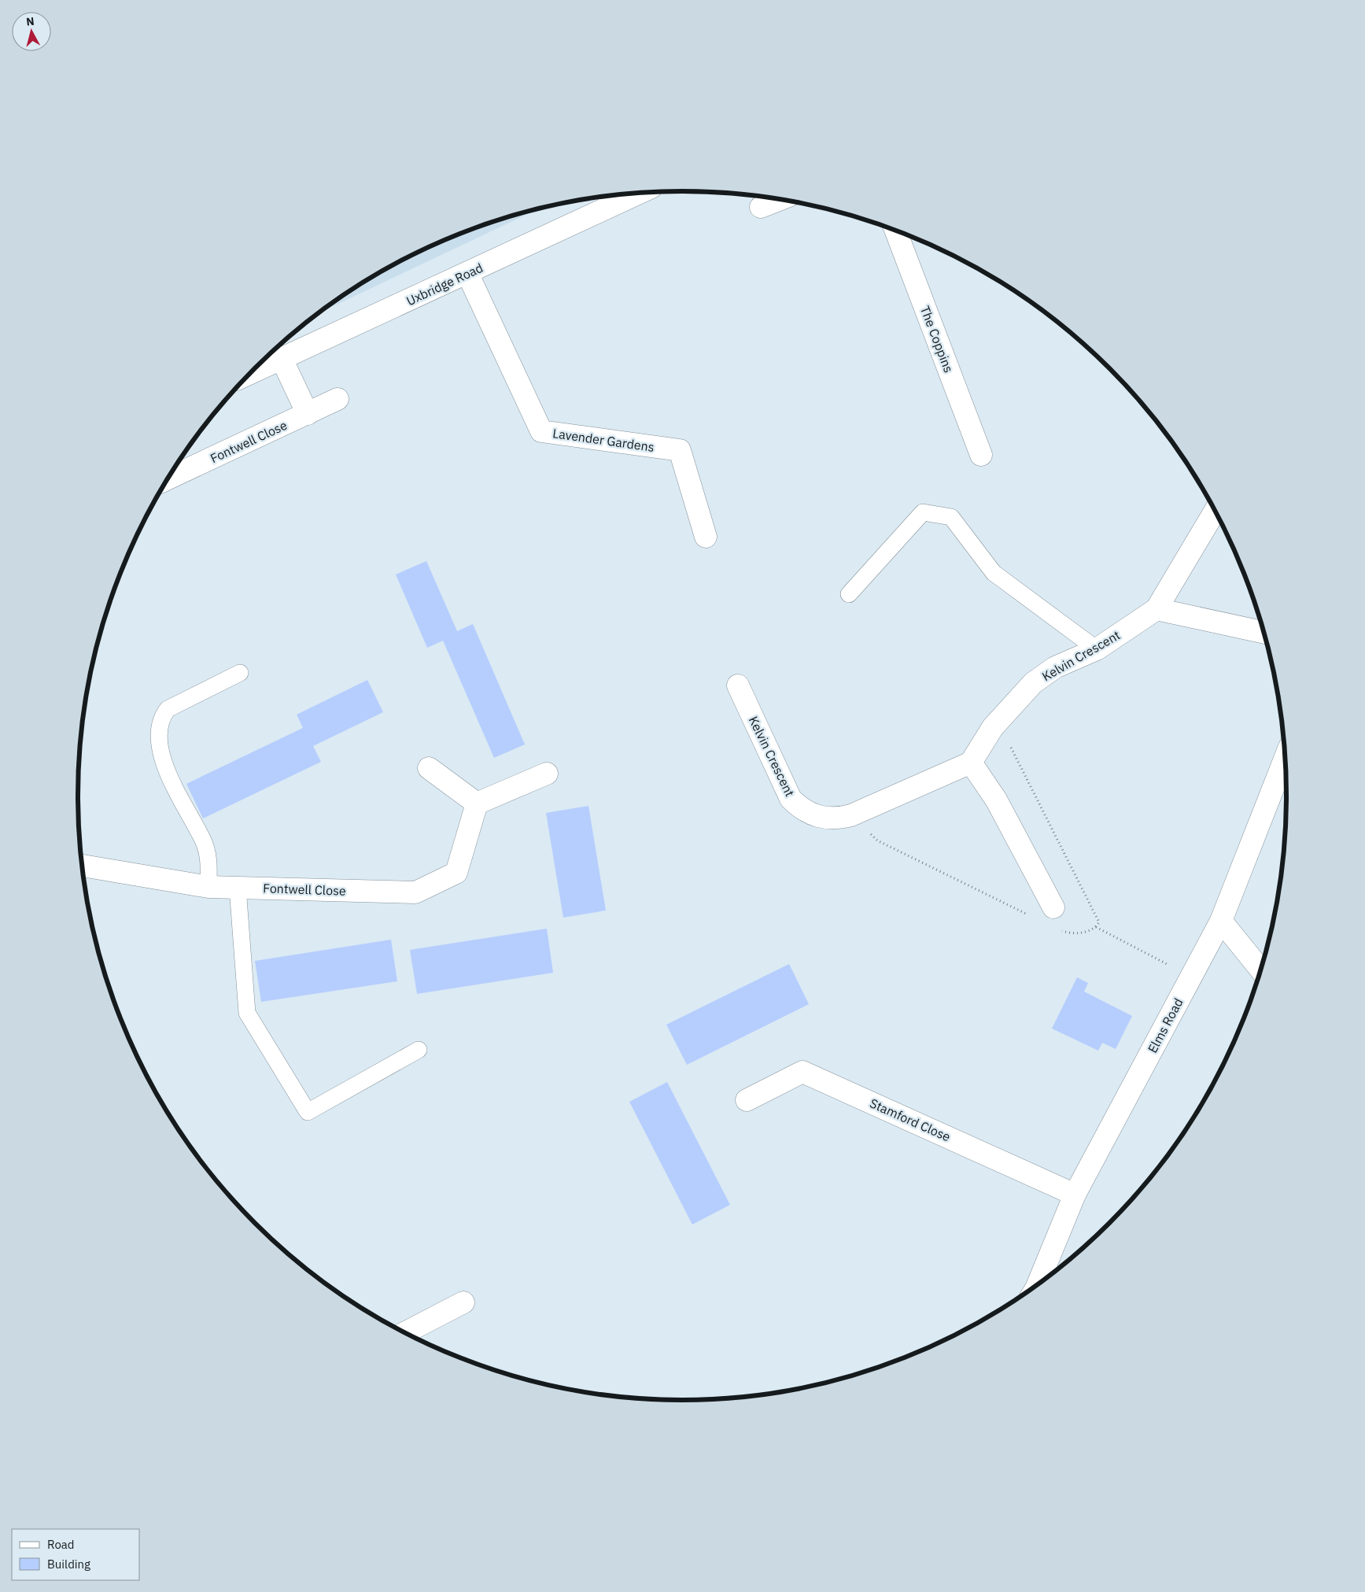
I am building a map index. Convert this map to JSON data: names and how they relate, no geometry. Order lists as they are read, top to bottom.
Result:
{
  "streets": {
    "street": [
      "Uxbridge Road",
      "The Coppins",
      "Lavender Gardens",
      "Fontwell Close",
      "Kelvin Crescent",
      "Elms Road",
      "Stamford Close"
    ]
  },
  "crossings": [
    ["Uxbridge Road", "Lavender Gardens"],
    ["Elms Road", "Stamford Close"]
  ],
  "legend": ["Road", "Building"],
  "north": "top"
}
